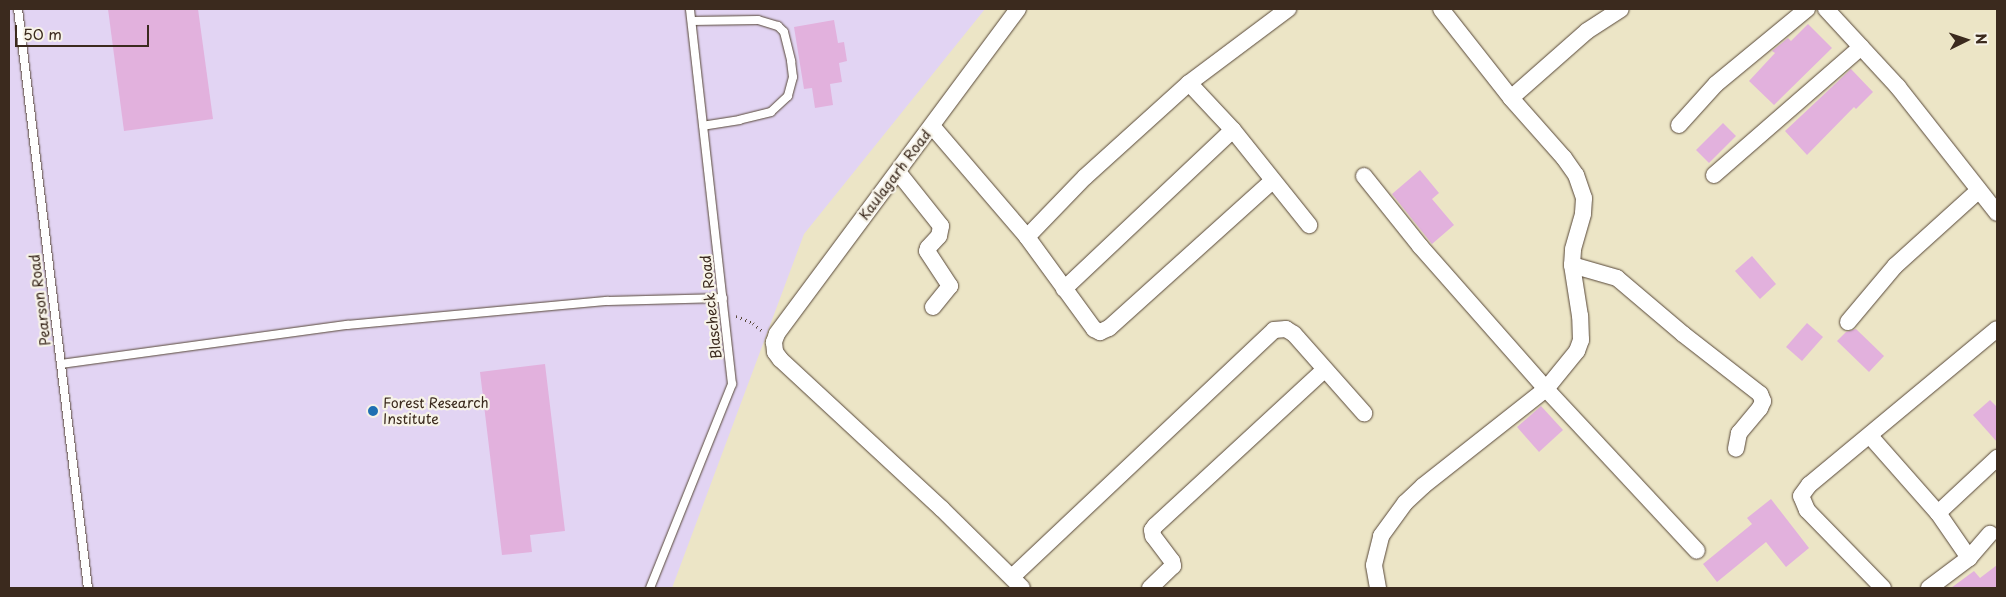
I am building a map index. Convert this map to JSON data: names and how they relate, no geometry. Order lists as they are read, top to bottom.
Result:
{
  "streets": {
    "street": ["Kaulagarh Road"],
    "lane": ["Pearson Road", "Blascheck Road"]
  },
  "places": ["Forest Research Institute"],
  "scale_bar": "50 m",
  "north": "right"
}
